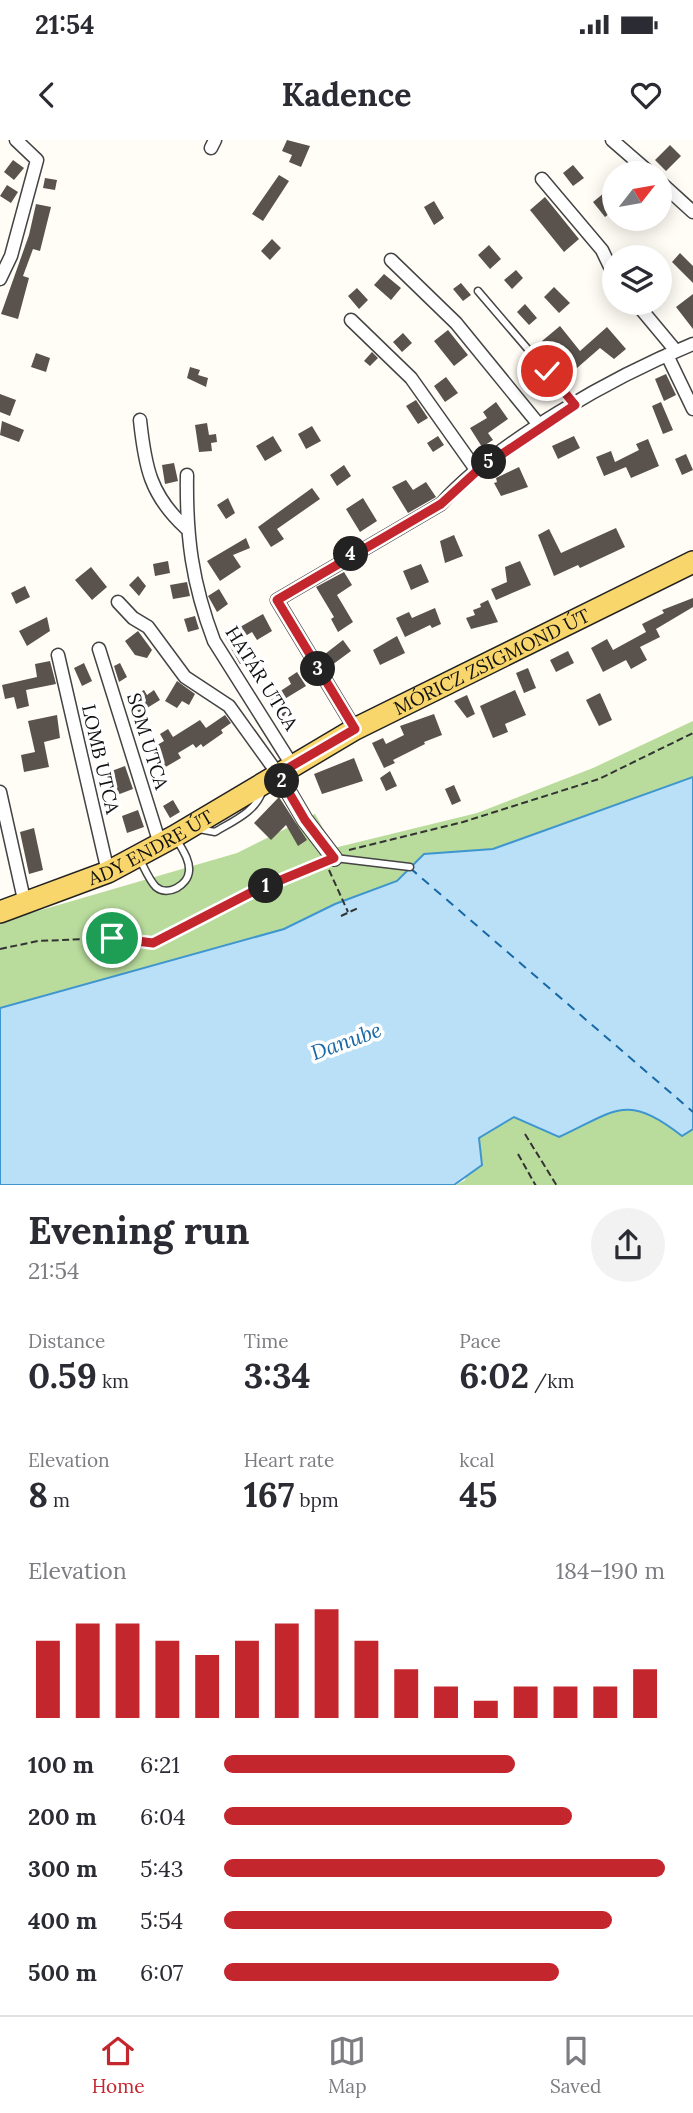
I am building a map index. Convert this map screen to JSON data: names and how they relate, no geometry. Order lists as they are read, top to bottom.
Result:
{
  "streets": {
    "main road": ["MÓRICZ ZSIGMOND ÚT", "ADY ENDRE ÚT"],
    "street": ["HATÁR UTCA", "SOM UTCA", "LOMB UTCA"]
  },
  "crossings": [
    ["MÓRICZ ZSIGMOND ÚT", "HATÁR UTCA"],
    ["MÓRICZ ZSIGMOND ÚT", "ADY ENDRE ÚT"],
    ["HATÁR UTCA", "ADY ENDRE ÚT"],
    ["SOM UTCA", "ADY ENDRE ÚT"],
    ["LOMB UTCA", "ADY ENDRE ÚT"]
  ],
  "water": ["Danube"],
  "north": "top right",
  "page": {
    "status": "21:54",
    "header": "Kadence",
    "pins": [
      "5",
      "4",
      "3",
      "2",
      "1"
    ],
    "heading": ["Evening run", "21:54"],
    "stats": [
      ["Distance", "0.59 km"],
      ["Time", "3:34"],
      ["Pace", "6:02 /km"],
      ["Elevation", "8 m"],
      ["Heart rate", "167 bpm"],
      ["kcal", "45"]
    ],
    "chart": ["Elevation", "184–190 m"],
    "list": [
      {
        "name": "100 m",
        "note": "6:21"
      },
      {
        "name": "200 m",
        "note": "6:04"
      },
      {
        "name": "300 m",
        "note": "5:43"
      },
      {
        "name": "400 m",
        "note": "5:54"
      },
      {
        "name": "500 m",
        "note": "6:07"
      }
    ],
    "tabs": ["Home", "Map", "Saved"]
  }
}
